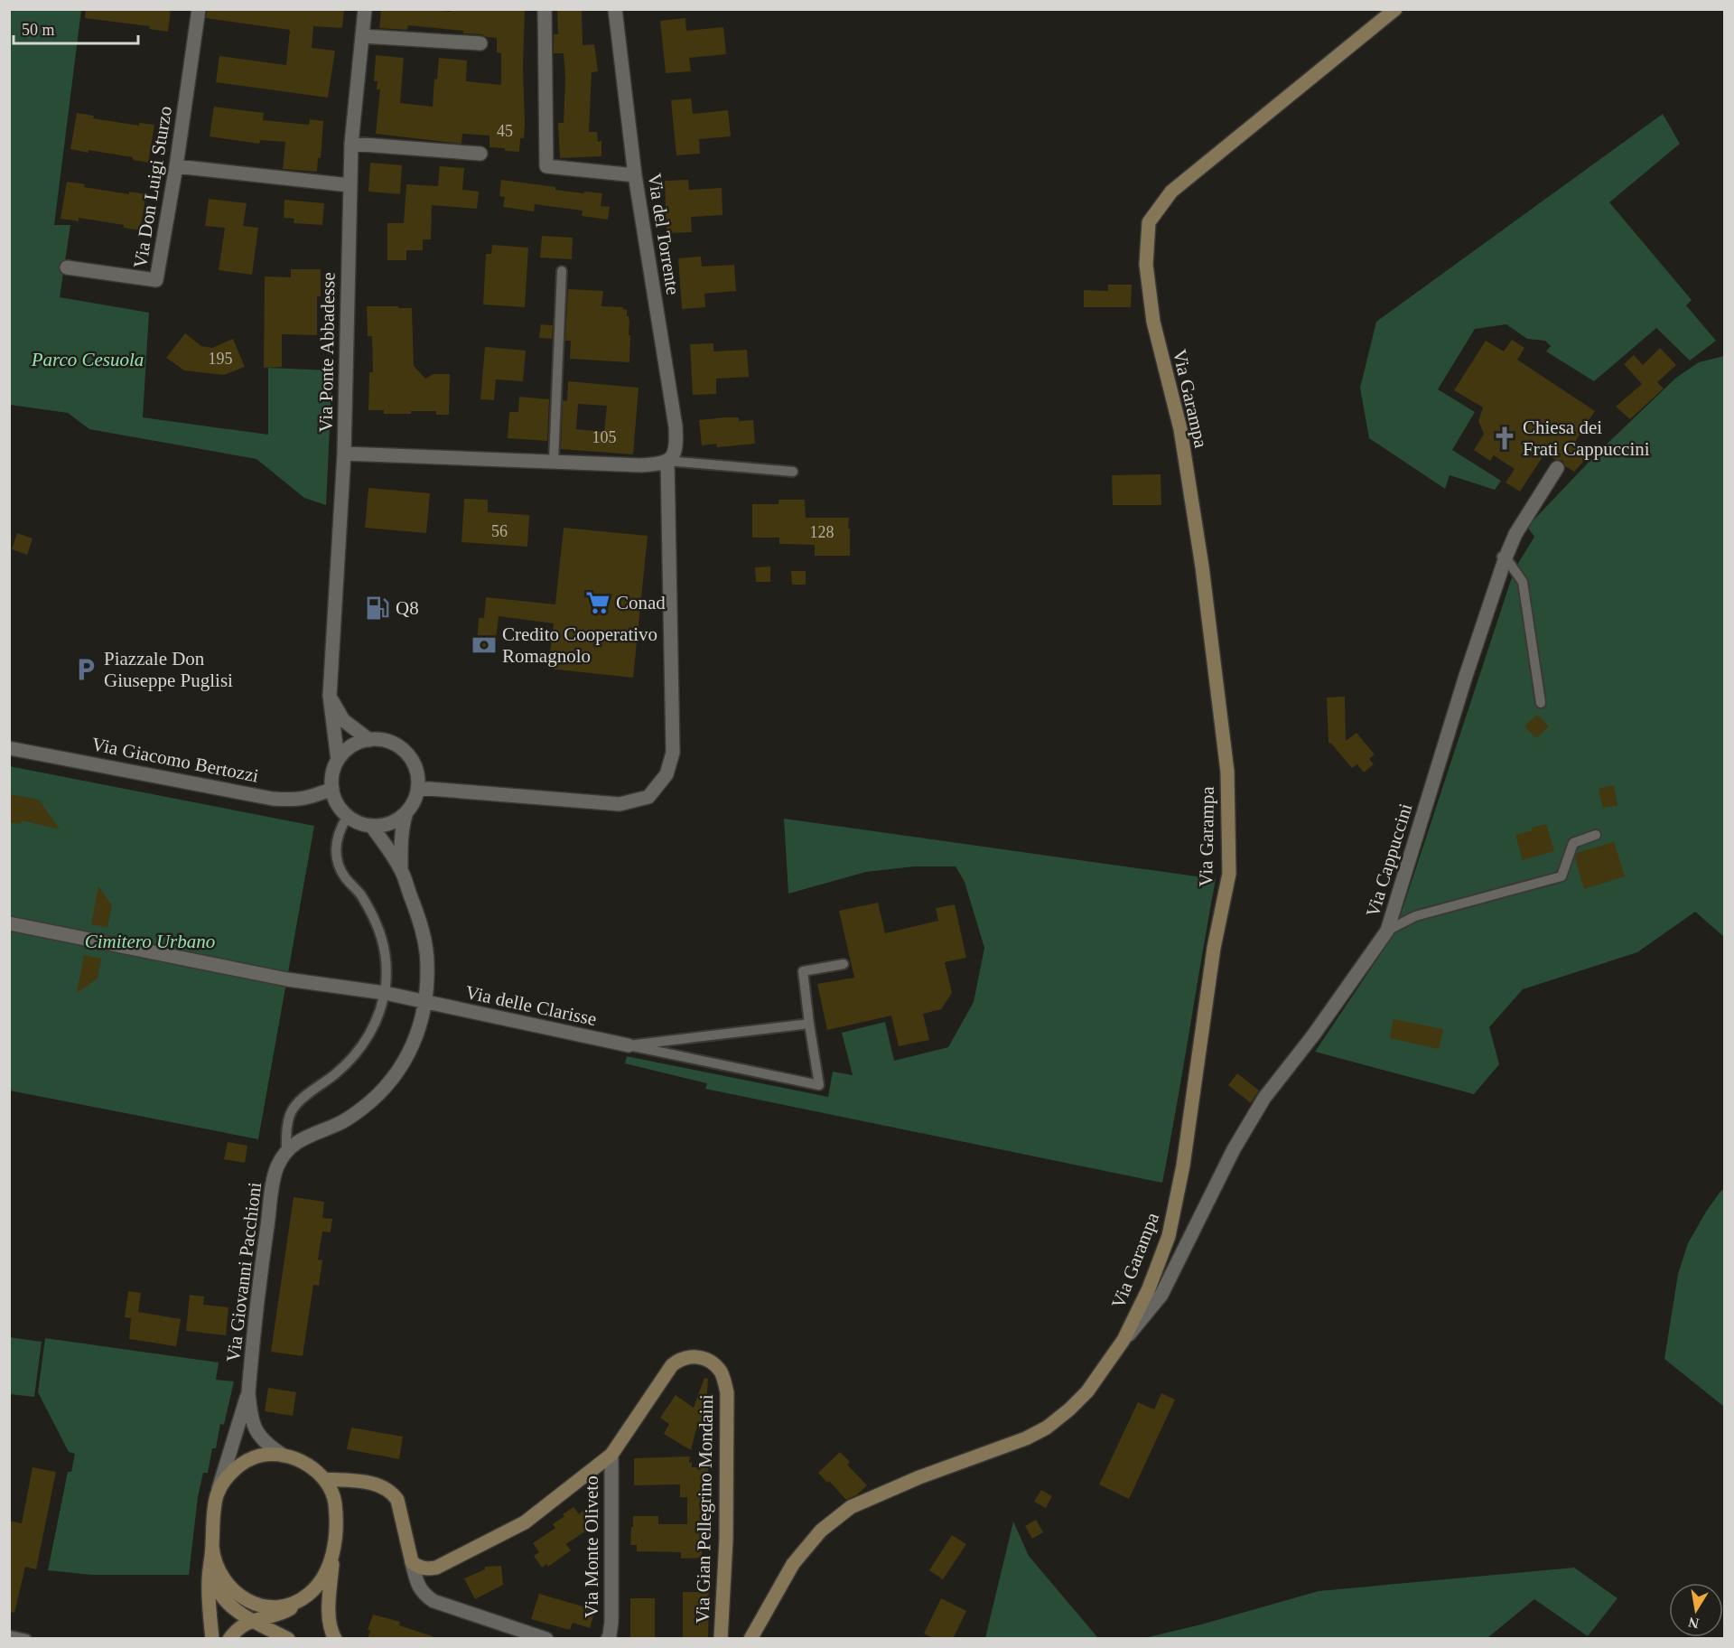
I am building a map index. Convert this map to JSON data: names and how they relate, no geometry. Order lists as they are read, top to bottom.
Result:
{
  "streets": {
    "street": [
      "Via Don Luigi Sturzo",
      "Via del Torrente",
      "Via Ponte Abbadesse",
      "Via Garampa",
      "Via Giacomo Bertozzi",
      "Via Cappuccini",
      "Via delle Clarisse",
      "Via Giovanni Pacchioni",
      "Via Gian Pellegrino Mondaini",
      "Via Monte Oliveto"
    ]
  },
  "crossings": [
    ["Via del Torrente", "Via Ponte Abbadesse"],
    ["Via del Torrente", "Via Giacomo Bertozzi"],
    ["Via Ponte Abbadesse", "Via Giacomo Bertozzi"],
    ["Via Garampa", "Via Cappuccini"],
    ["Via delle Clarisse", "Via Giovanni Pacchioni"],
    ["Via Gian Pellegrino Mondaini", "Via Monte Oliveto"]
  ],
  "parks": ["Parco Cesuola", "Cimitero Urbano"],
  "places": {
    "church": ["Chiesa dei Frati Cappuccini"],
    "supermarket": ["Conad"],
    "fuel station": ["Q8"],
    "bank": ["Credito Cooperativo Romagnolo"],
    "parking": ["Piazzale Don Giuseppe Puglisi"]
  },
  "house_numbers": [
    "45",
    "195",
    "105",
    "56",
    "128"
  ],
  "scale_bar": "50 m",
  "north": "bottom"
}
